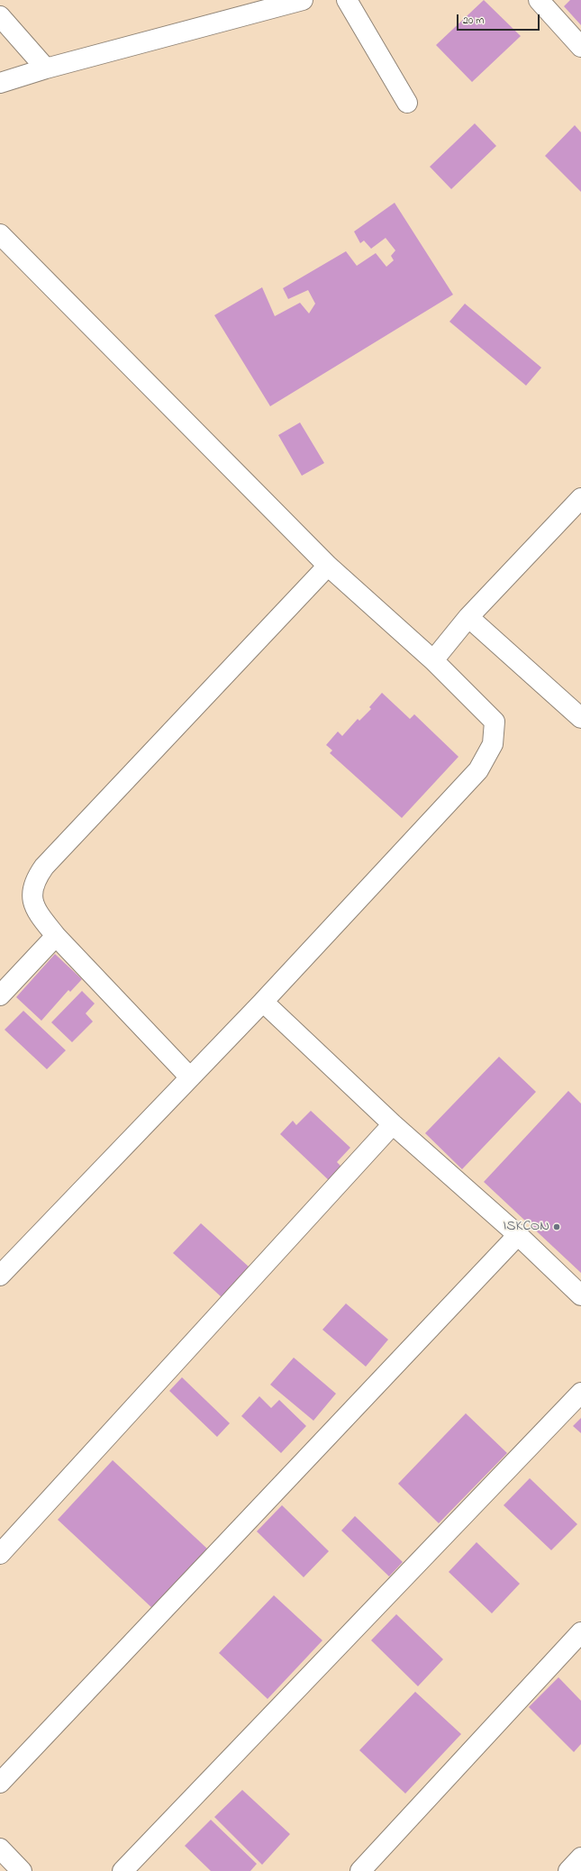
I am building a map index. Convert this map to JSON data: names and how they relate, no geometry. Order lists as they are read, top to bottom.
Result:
{
  "places": ["ISKCON"],
  "scale_bar": "20 m"
}
